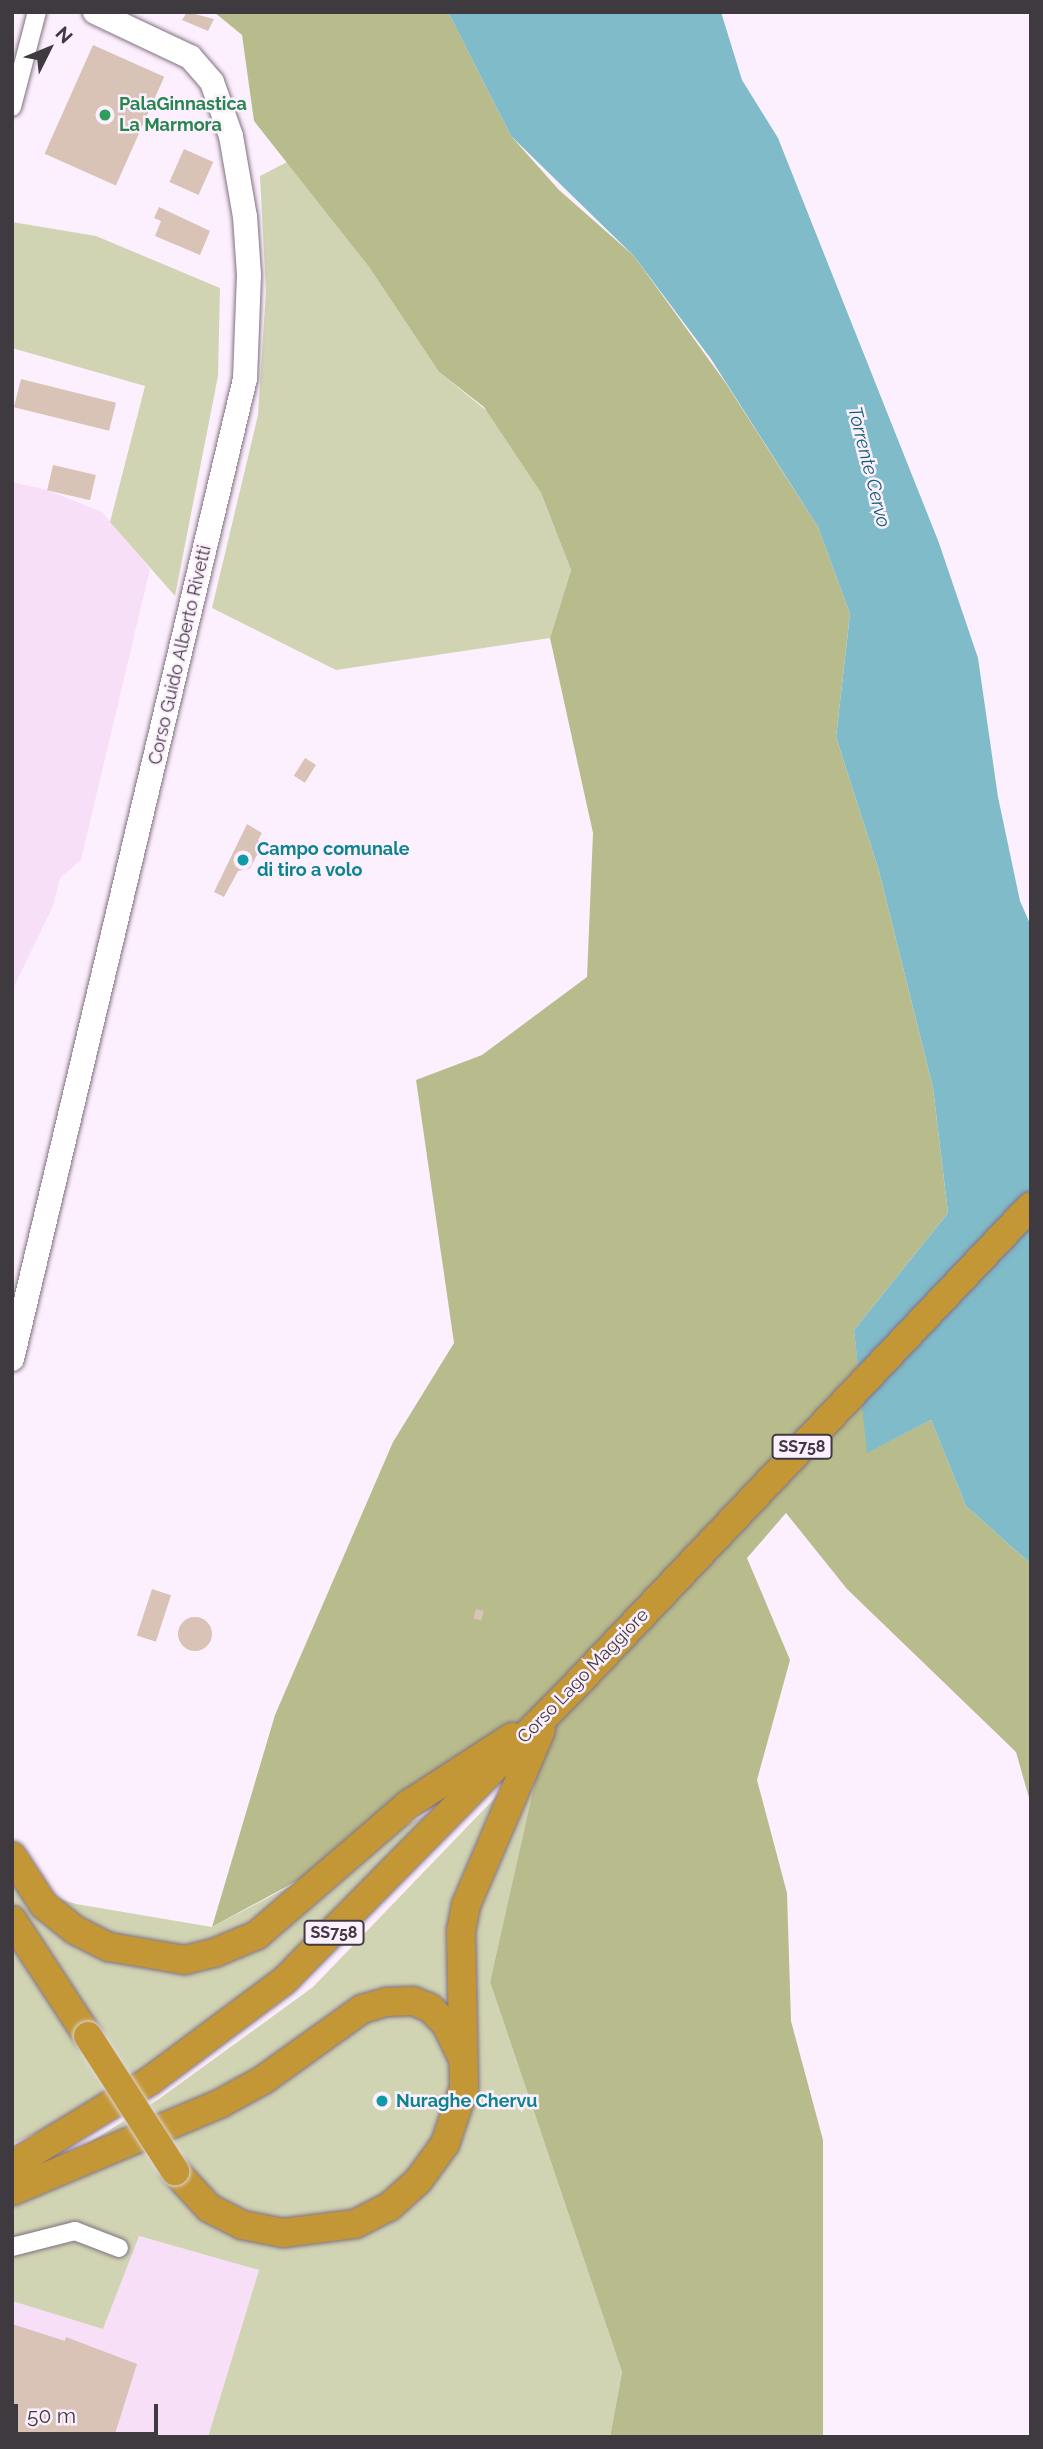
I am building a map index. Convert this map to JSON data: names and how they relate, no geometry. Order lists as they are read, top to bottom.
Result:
{
  "streets": {
    "highway": ["SS758", "Corso Lago Maggiore"],
    "main road": ["Corso Guido Alberto Rivetti"]
  },
  "water": ["Torrente Cervo"],
  "places": ["PalaGinnastica La Marmora", "Campo comunale di tiro a volo", "Nuraghe Chervu"],
  "scale_bar": "50 m",
  "north": "top right"
}
